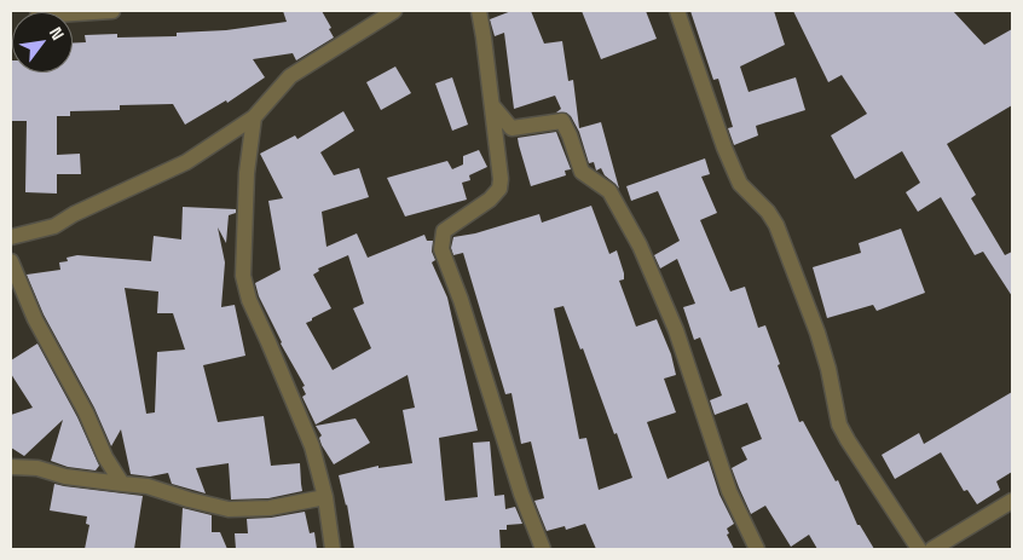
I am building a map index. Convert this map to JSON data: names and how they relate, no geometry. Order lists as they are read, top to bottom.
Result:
{
  "north": "top right"
}
